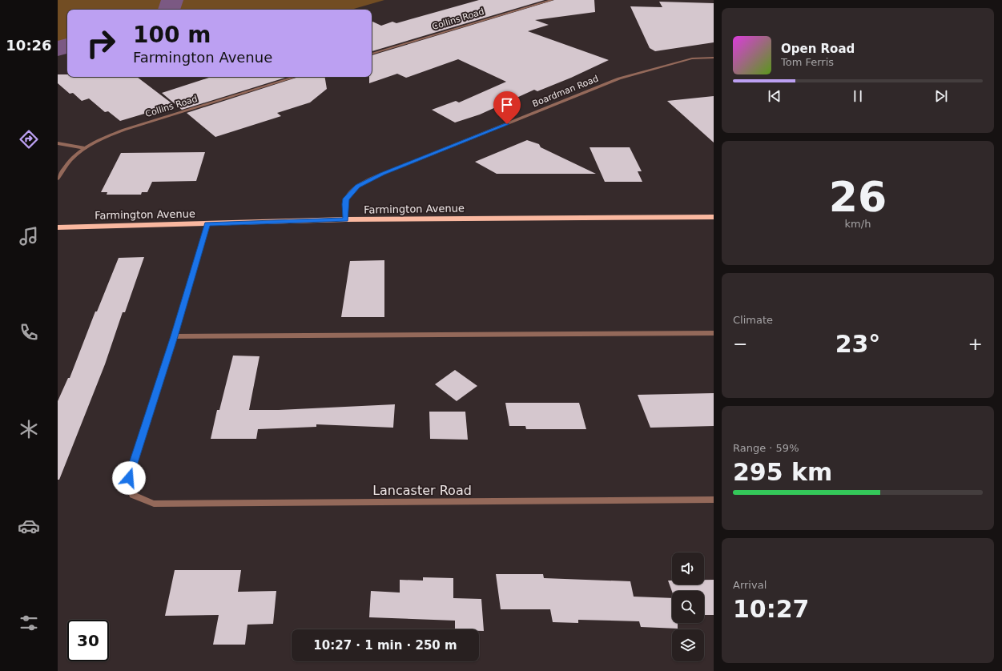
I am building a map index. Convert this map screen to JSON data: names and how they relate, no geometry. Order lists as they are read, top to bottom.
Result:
{
  "streets": {
    "highway": ["Farmington Avenue"],
    "street": ["Collins Road", "Boardman Road", "Lancaster Road"]
  },
  "crossings": [
    ["Boardman Road", "Farmington Avenue"]
  ],
  "page": {
    "tabs": "10:26",
    "turn": ["100 m", "Farmington Avenue"],
    "song": ["Open Road", "Tom Ferris"],
    "tile": [
      ["26", "km/h"],
      "Climate",
      ["Range · 59%", "295 km"],
      ["Arrival", "10:27"]
    ],
    "heat": ["−", "23°", "+"],
    "limit": "30",
    "trip": "10:27 · 1 min · 250 m"
  }
}
